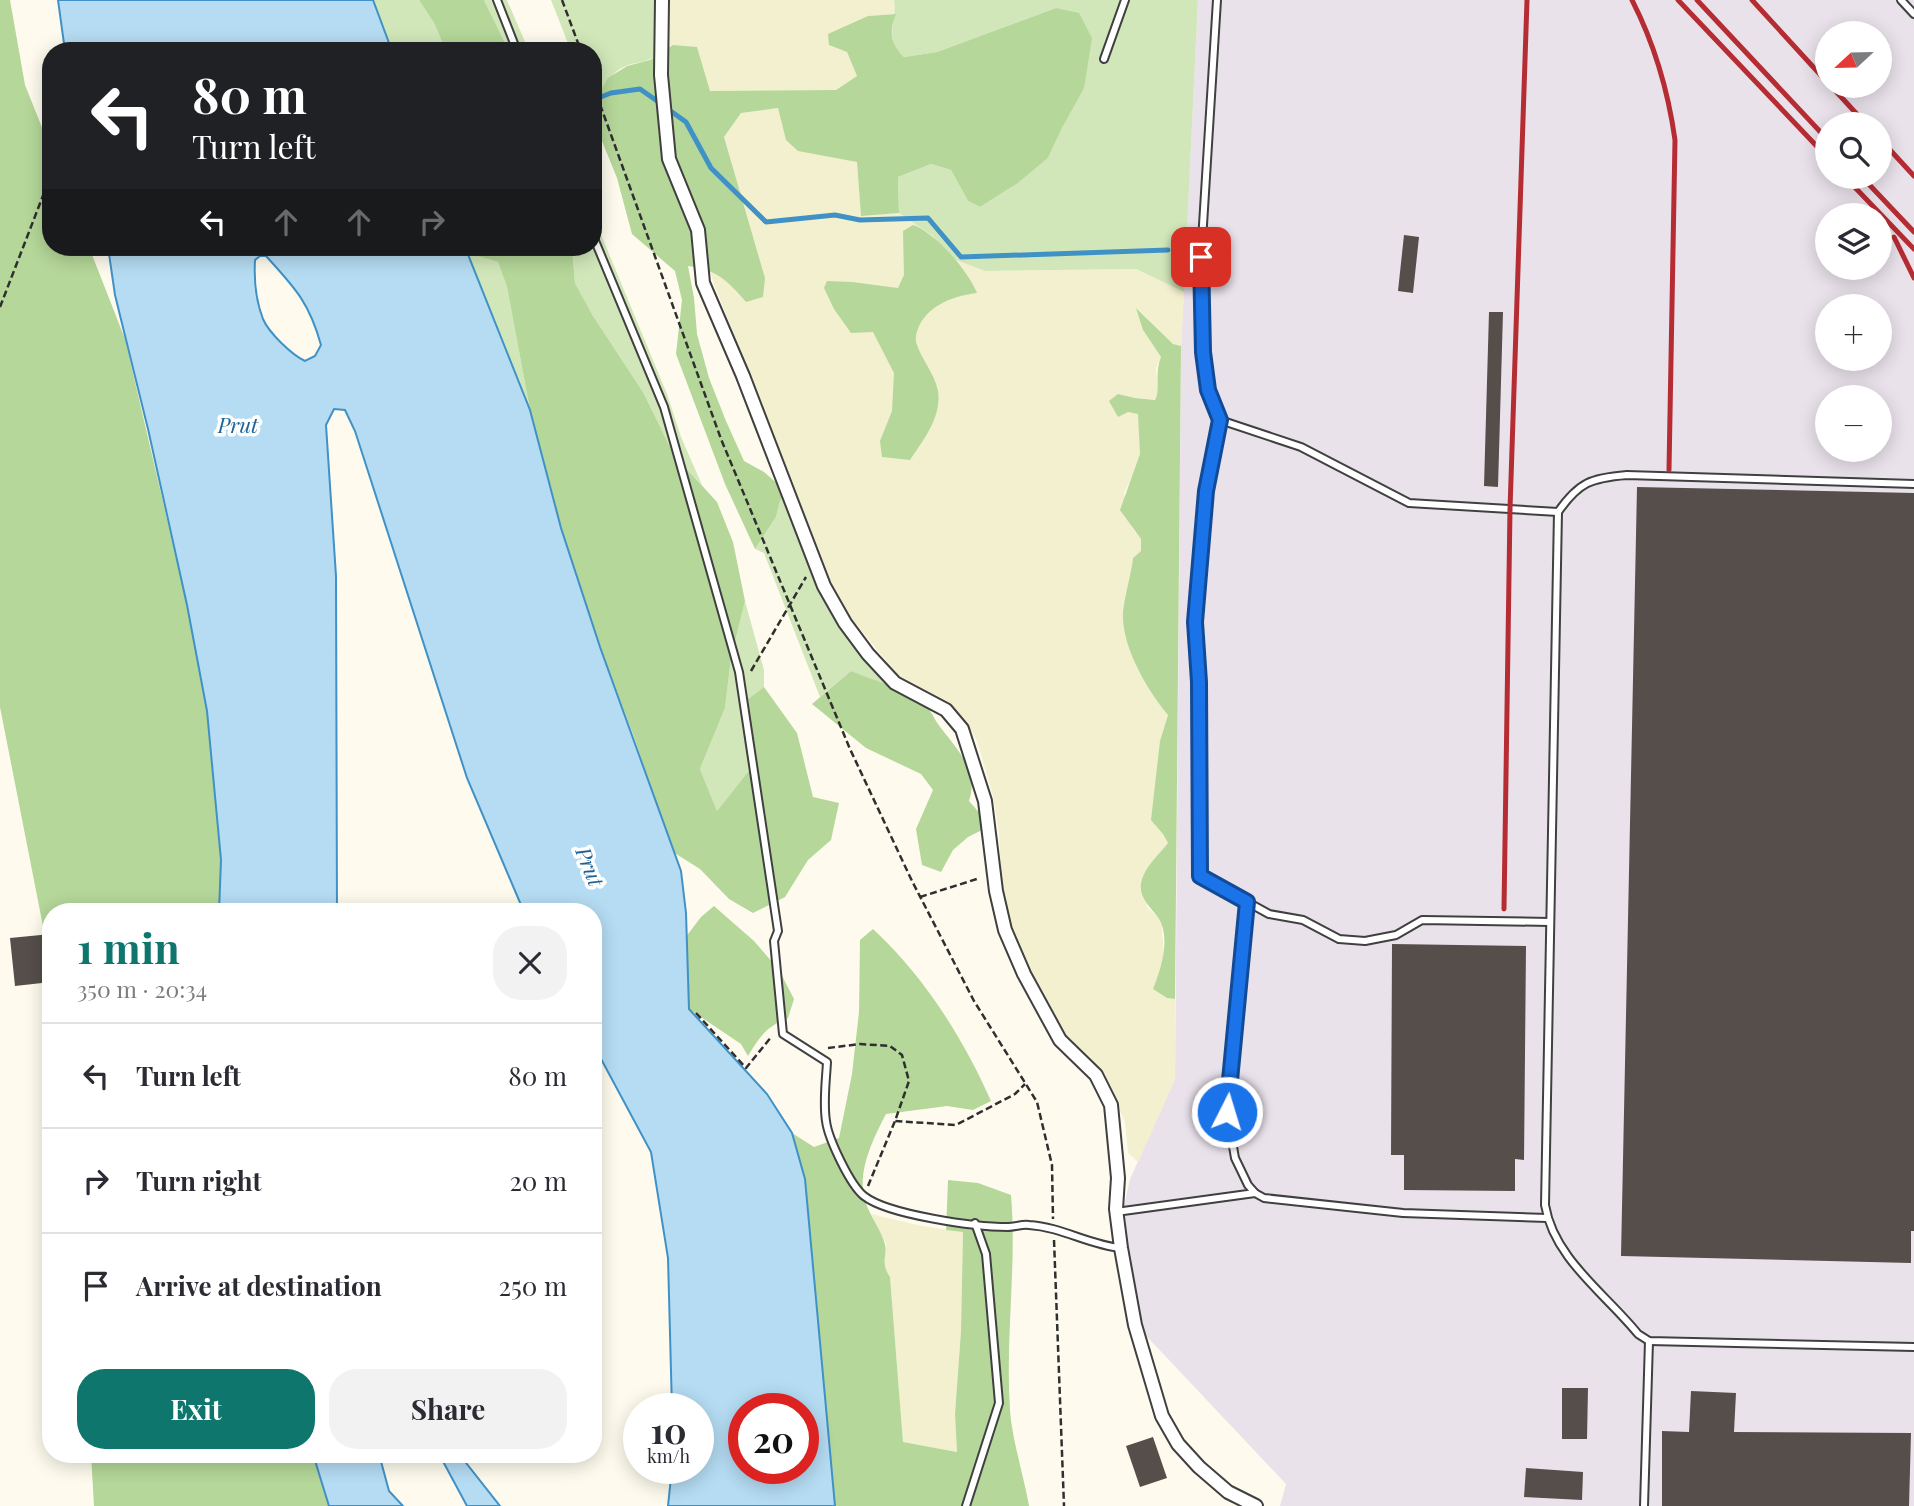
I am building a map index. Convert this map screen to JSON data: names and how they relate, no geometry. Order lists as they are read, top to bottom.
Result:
{
  "water": ["Prut"],
  "north": "left",
  "page": {
    "map_buttons": ["+", "−"],
    "turn": ["80 m", "Turn left"],
    "heading": ["1 min", "350 m · 20:34"],
    "list": [
      {
        "name": "Turn left",
        "value": "80 m"
      },
      {
        "name": "Turn right",
        "value": "20 m"
      },
      {
        "name": "Arrive at destination",
        "value": "250 m"
      }
    ],
    "buttons": ["Exit", "Share"],
    "speed": "10 km/h",
    "limit": "20"
  }
}
